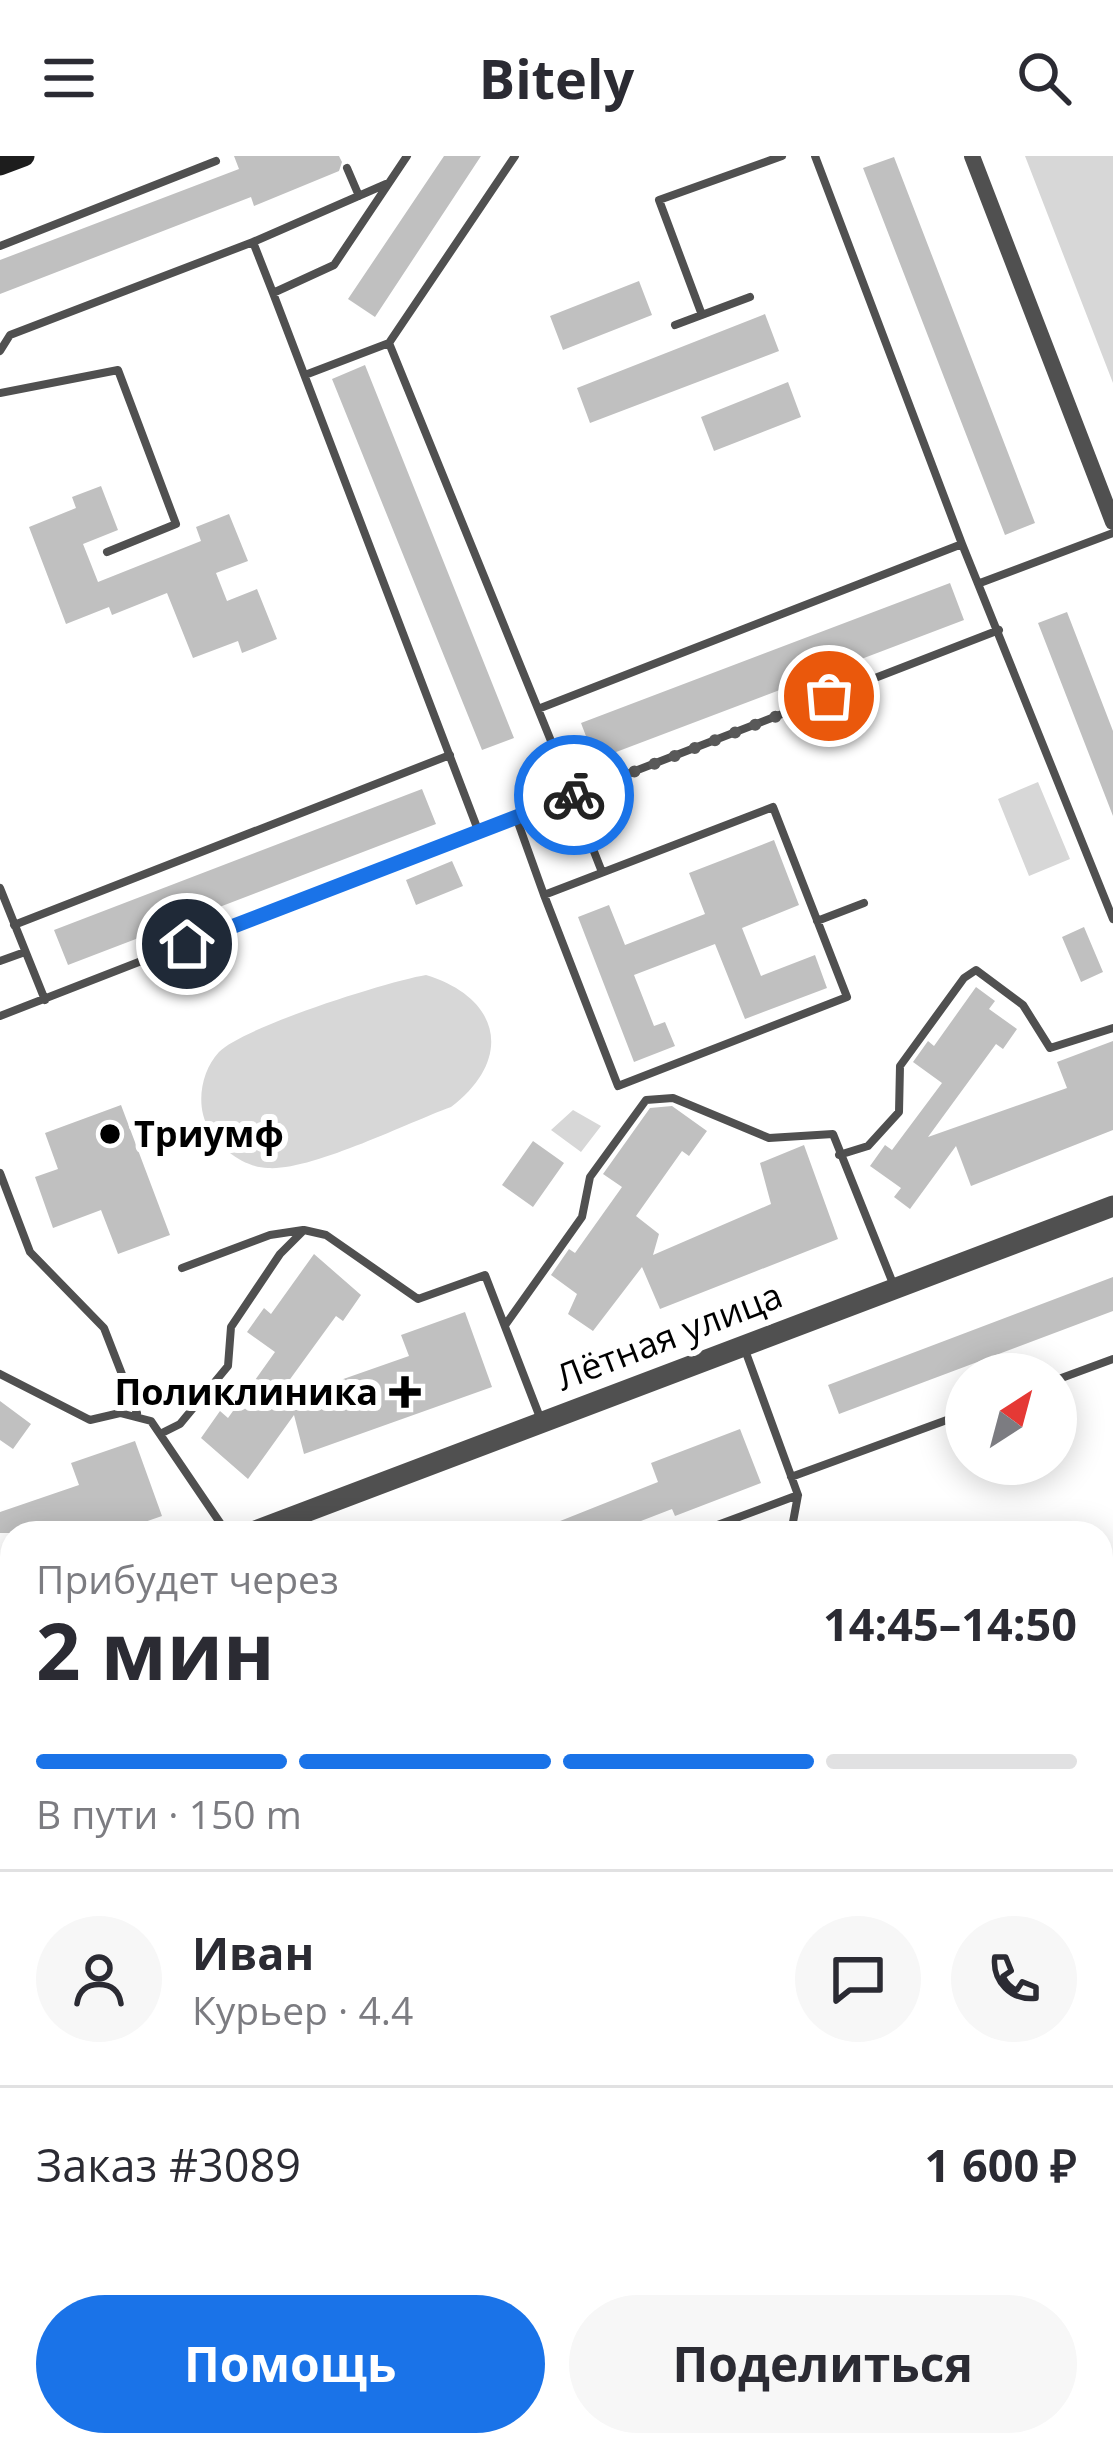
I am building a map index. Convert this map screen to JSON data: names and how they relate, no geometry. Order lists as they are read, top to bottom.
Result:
{
  "streets": {
    "street": ["Лётная улица"]
  },
  "places": {
    "other": ["Триумф"],
    "health": ["Поликлиника"]
  },
  "north": "top right",
  "page": {
    "header": "Bitely",
    "heading": ["2 мин", "Прибудет через", "14:45–14:50"],
    "panel": [
      "Иван",
      "Курьер · 4.4",
      "Заказ #3089",
      "1 600 ₽"
    ],
    "bar": "В пути · 150 m",
    "buttons": ["Помощь", "Поделиться"]
  }
}
